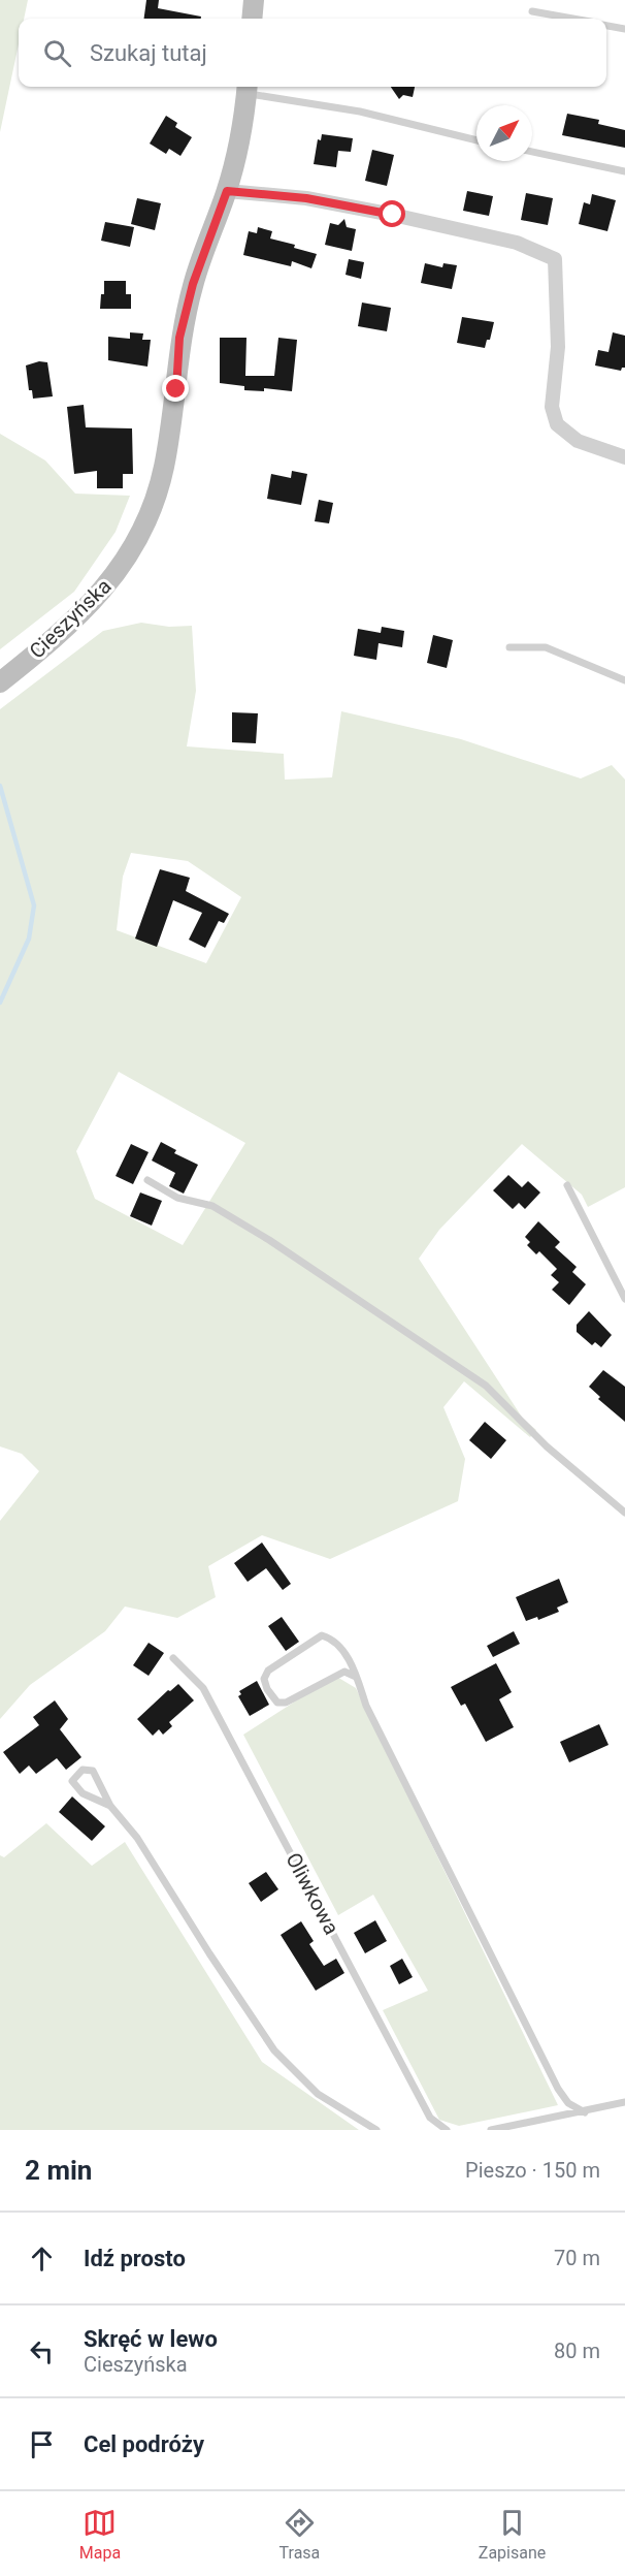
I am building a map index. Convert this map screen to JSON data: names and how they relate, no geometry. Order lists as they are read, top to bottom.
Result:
{
  "streets": {
    "main road": ["Cieszyńska"],
    "lane": ["Oliwkowa"]
  },
  "north": "top right",
  "page": {
    "search": "Szukaj tutaj",
    "heading": ["2 min", "Pieszo · 150 m"],
    "list": [
      ["Idź prosto", "70 m"],
      ["Skręć w lewo", "Cieszyńska", "80 m"],
      "Cel podróży"
    ],
    "nav": ["Mapa", "Trasa", "Zapisane"]
  }
}
